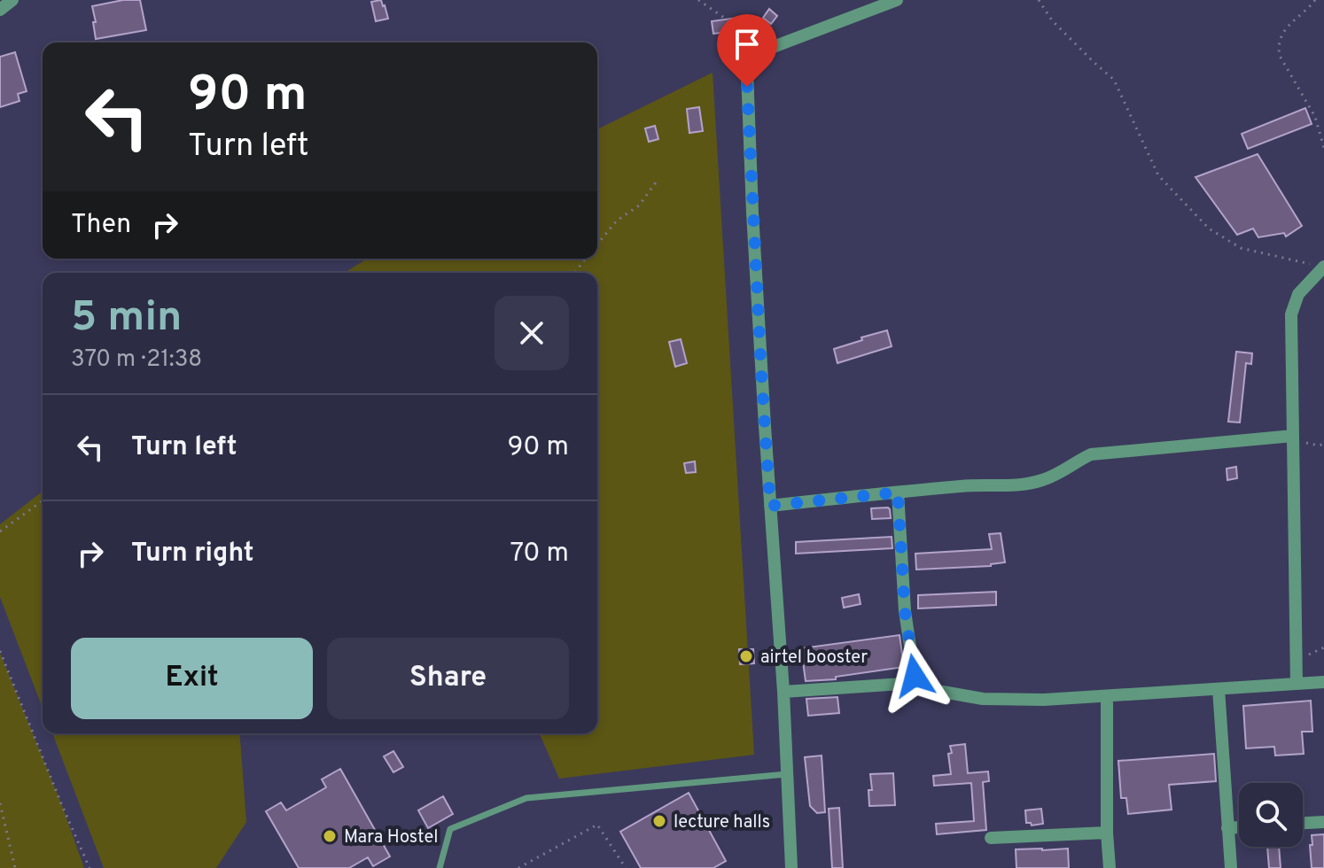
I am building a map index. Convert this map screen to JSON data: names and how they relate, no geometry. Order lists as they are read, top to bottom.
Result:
{
  "places": ["airtel booster", "lecture halls", "Mara Hostel"],
  "page": {
    "turn": ["90 m", "Turn left"],
    "then": "Then",
    "heading": ["5 min", "370 m · 21:38"],
    "list": [
      {
        "name": "Turn left",
        "value": "90 m"
      },
      {
        "name": "Turn right",
        "value": "70 m"
      }
    ],
    "buttons": ["Exit", "Share"]
  }
}
